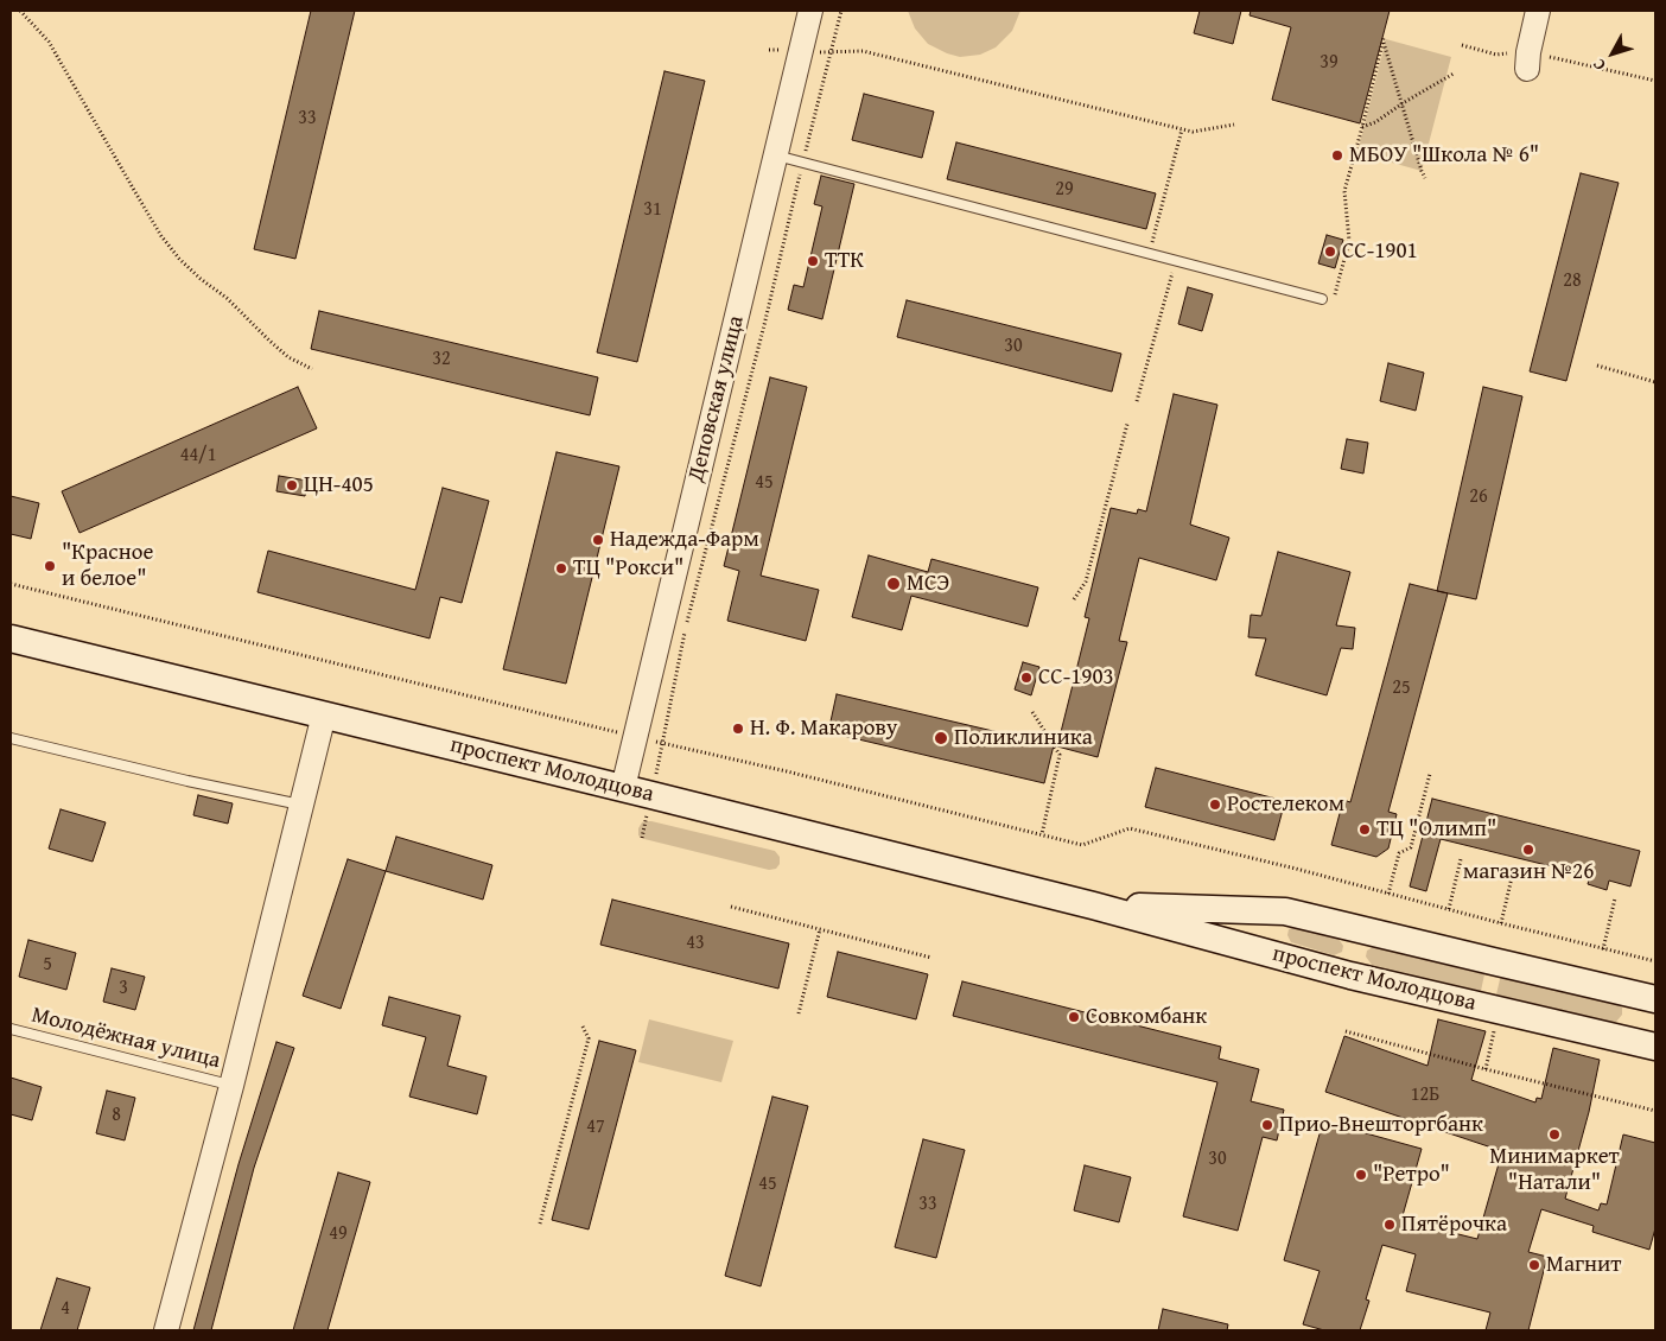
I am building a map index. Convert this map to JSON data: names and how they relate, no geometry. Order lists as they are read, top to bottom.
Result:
{
  "streets": {
    "main road": ["проспект Молодцова"],
    "street": ["Деповская улица"],
    "lane": ["Молодёжная улица"]
  },
  "crossings": [
    ["Деповская улица", "проспект Молодцова"]
  ],
  "places": [
    "МБОУ \"Школа № 6\"",
    "СС-1901",
    "ТТК",
    "ЦН-405",
    "Надежда-Фарм",
    "\"Красное и белое\"",
    "ТЦ \"Рокси\"",
    "МСЭ",
    "СС-1903",
    "Н. Ф. Макарову",
    "Поликлиника",
    "Ростелеком",
    "ТЦ \"Олимп\"",
    "магазин №26",
    "Совкомбанк",
    "Прио-Внешторгбанк",
    "Минимаркет \"Натали\"",
    "\"Ретро\"",
    "Пятёрочка",
    "Магнит"
  ],
  "house_numbers": [
    "39",
    "33",
    "29",
    "31",
    "28",
    "30",
    "32",
    "44/1",
    "45",
    "26",
    "25",
    "43",
    "5",
    "3",
    "12Б",
    "8",
    "47",
    "30",
    "45",
    "33",
    "49",
    "4"
  ],
  "north": "bottom left"
}
